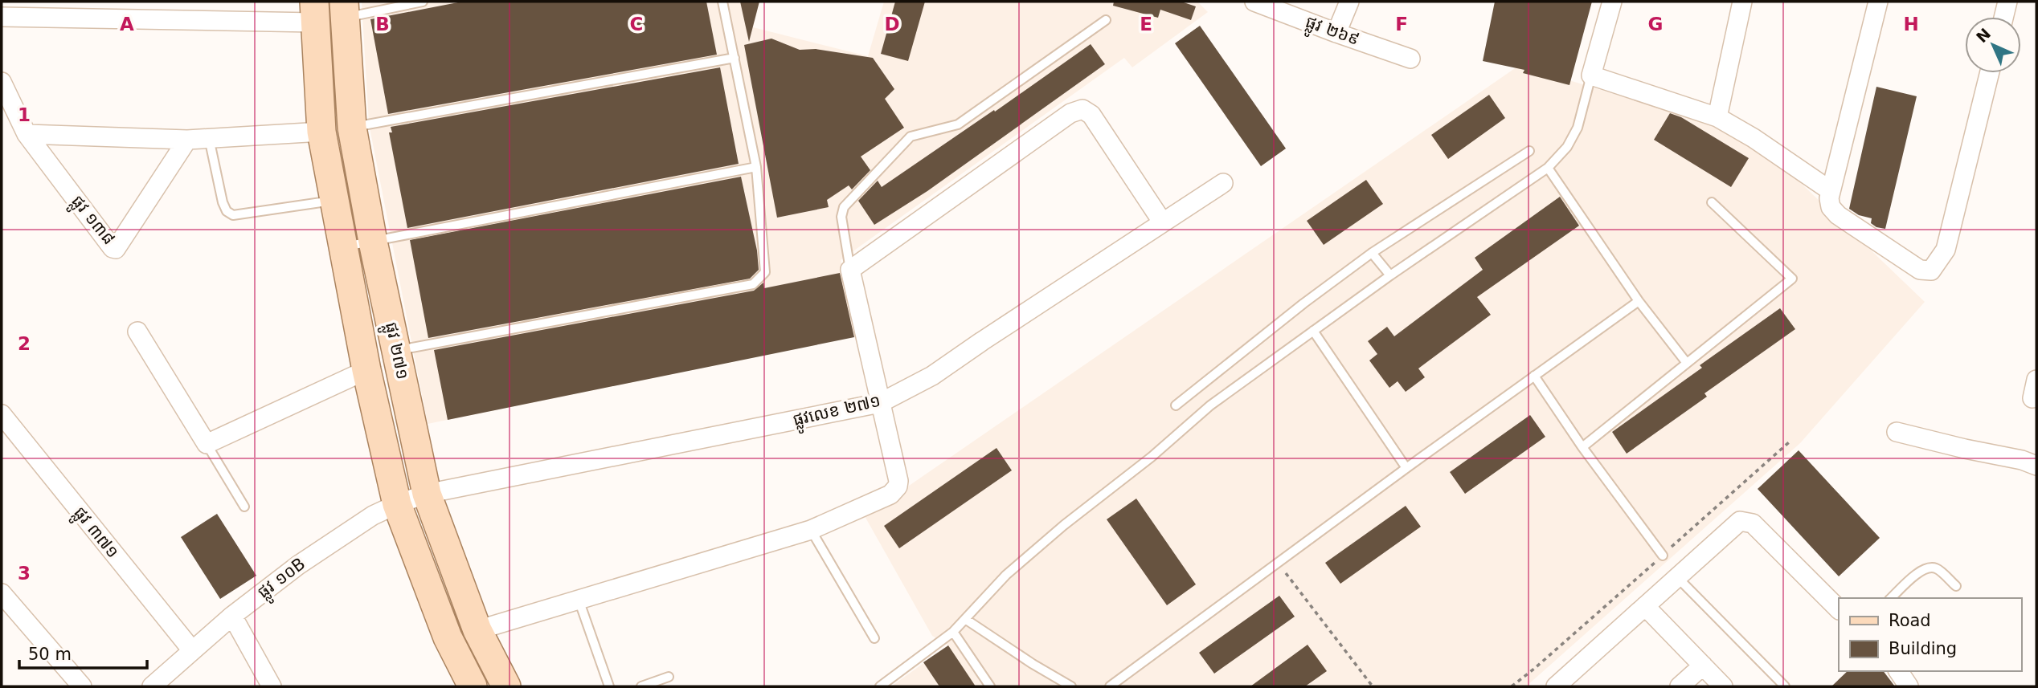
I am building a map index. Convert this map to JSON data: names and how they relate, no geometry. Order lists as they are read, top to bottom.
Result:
{
  "streets": {
    "main road": ["ផ្លូវ ២៧១"],
    "street": [
      "ផ្លូវ ២៦៩",
      "ផ្លូវ ១៣៨",
      "ផ្លូវលេខ ២៧១",
      "ផ្លូវ ៣៧១",
      "ផ្លូវ ១០B"
    ]
  },
  "crossings": [
    ["ផ្លូវ ២៧១", "ផ្លូវលេខ ២៧១"],
    ["ផ្លូវ ២៧១", "ផ្លូវ ១០B"],
    ["ផ្លូវលេខ ២៧១", "ផ្លូវ ១០B"],
    ["ផ្លូវ ៣៧១", "ផ្លូវ ១០B"]
  ],
  "legend": ["Road", "Building"],
  "scale_bar": "50 m",
  "north": "top left",
  "grid": {
    "columns": [
      "A",
      "B",
      "C",
      "D",
      "E",
      "F",
      "G",
      "H"
    ],
    "rows": ["1", "2", "3"]
  }
}
